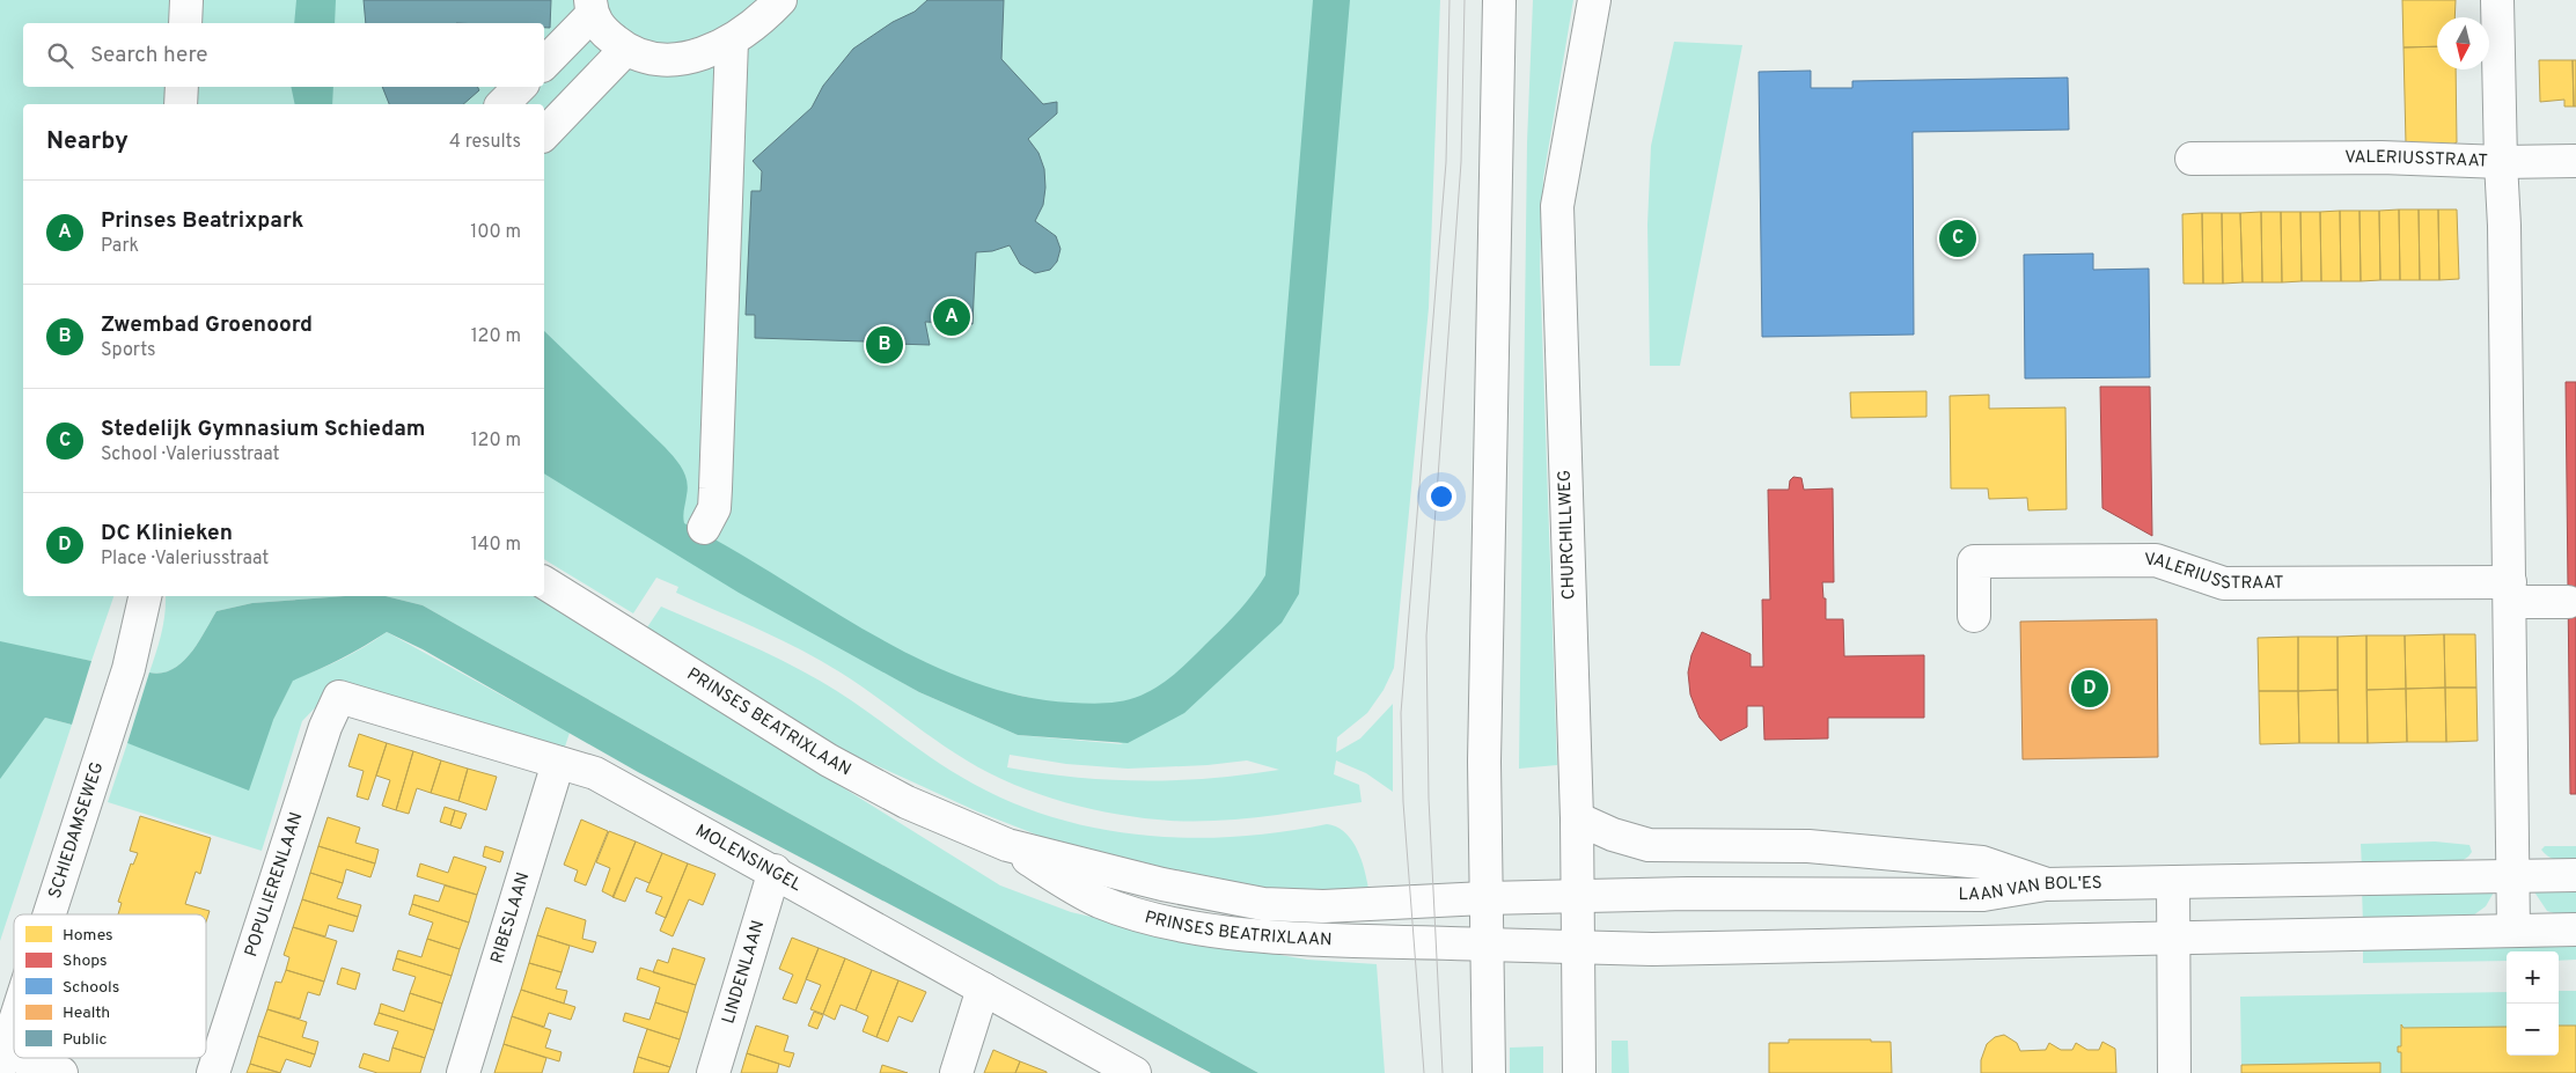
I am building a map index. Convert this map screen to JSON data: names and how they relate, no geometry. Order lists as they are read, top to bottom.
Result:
{
  "streets": {
    "street": [
      "VALERIUSSTRAAT",
      "CHURCHILLWEG",
      "PRINSES BEATRIXLAAN",
      "SCHIEDAMSEWEG",
      "MOLENSINGEL",
      "POPULIERENLAAN",
      "LAAN VAN BOL'ES",
      "RIBESLAAN",
      "LINDENLAAN"
    ]
  },
  "crossings": [
    ["VALERIUSSTRAAT", "LAAN VAN BOL'ES"],
    ["CHURCHILLWEG", "LAAN VAN BOL'ES"],
    ["PRINSES BEATRIXLAAN", "LAAN VAN BOL'ES"],
    ["MOLENSINGEL", "POPULIERENLAAN"],
    ["MOLENSINGEL", "RIBESLAAN"],
    ["MOLENSINGEL", "LINDENLAAN"]
  ],
  "legend": [
    "Homes",
    "Shops",
    "Schools",
    "Health",
    "Public"
  ],
  "north": "bottom",
  "page": {
    "search": "Search here",
    "heading": ["Nearby", "4 results"],
    "list": [
      {
        "mark": "A",
        "name": "Prinses Beatrixpark",
        "note": "Park",
        "value": "100 m"
      },
      {
        "mark": "B",
        "name": "Zwembad Groenoord",
        "note": "Sports",
        "value": "120 m"
      },
      {
        "mark": "C",
        "name": "Stedelijk Gymnasium Schiedam",
        "note": "School · Valeriusstraat",
        "value": "120 m"
      },
      {
        "mark": "D",
        "name": "DC Klinieken",
        "note": "Place · Valeriusstraat",
        "value": "140 m"
      }
    ],
    "pins": [
      "C",
      "A",
      "B",
      "D"
    ],
    "map_buttons": ["+", "−"]
  }
}
